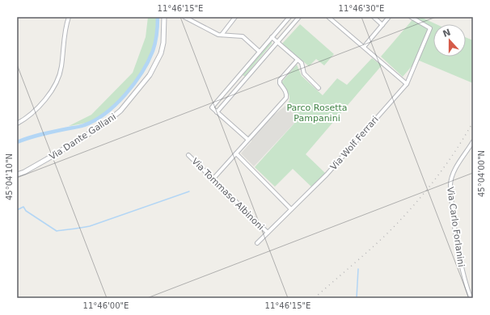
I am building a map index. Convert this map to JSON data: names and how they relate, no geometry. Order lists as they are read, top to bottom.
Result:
{
  "streets": {
    "street": [
      "Via Dante Gallani",
      "Via Wolf Ferrari",
      "Via Tommaso Albinoni",
      "Via Carlo Forlanini"
    ]
  },
  "crossings": [
    ["Via Wolf Ferrari", "Via Tommaso Albinoni"]
  ],
  "parks": ["Parco Rosetta Pampanini"],
  "north": "top",
  "coordinates": [
    "11°46'15\"E",
    "11°46'30\"E",
    "45°04'00\"N",
    "45°04'10\"N",
    "11°46'00\"E"
  ]
}
